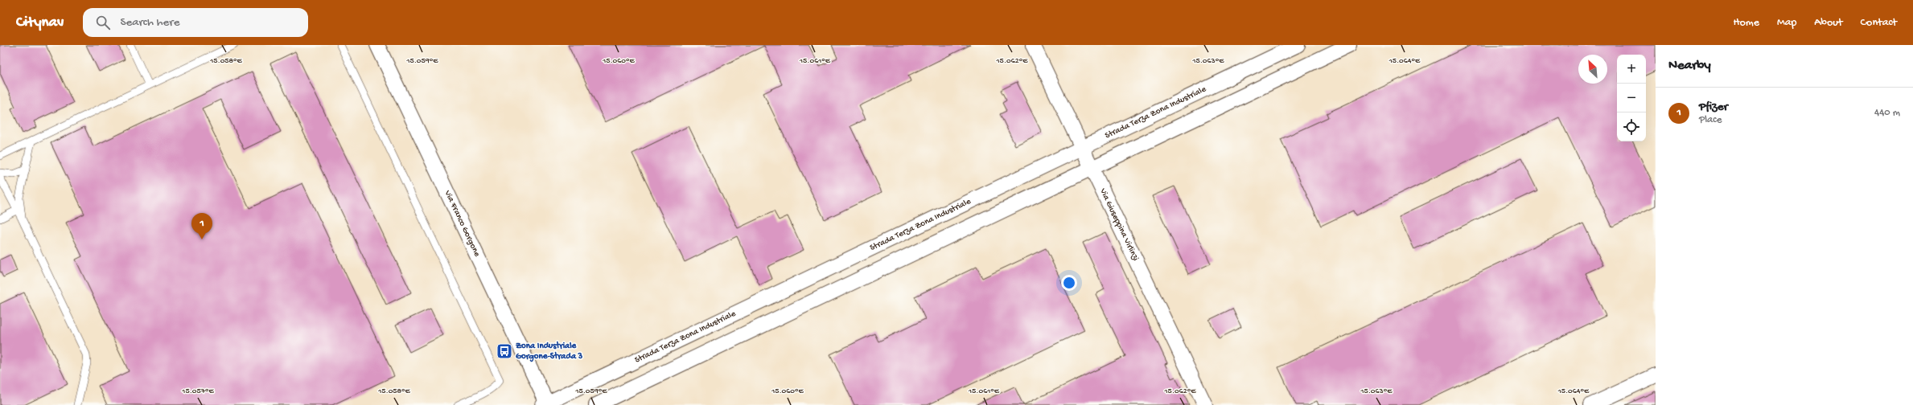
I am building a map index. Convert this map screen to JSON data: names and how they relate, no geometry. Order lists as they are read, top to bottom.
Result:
{
  "streets": {
    "street": ["Strada Terza Zona Industriale", "Via Franco Gorgone", "Via Giuseppina Virlinzi"]
  },
  "crossings": [
    ["Strada Terza Zona Industriale", "Via Franco Gorgone"],
    ["Strada Terza Zona Industriale", "Via Giuseppina Virlinzi"]
  ],
  "places": {
    "bus stop": ["Zona Industriale Gorgone-Strada 3"]
  },
  "north": "top left",
  "page": {
    "header": "Citynav",
    "search": "Search here",
    "nav": [
      "Home",
      "Map",
      "About",
      "Contact"
    ],
    "heading": "Nearby",
    "map_buttons": ["+", "−"],
    "list": [
      {
        "mark": "1",
        "name": "Pfizer",
        "note": "Place",
        "value": "440 m"
      }
    ],
    "pins": "1"
  },
  "coordinates": [
    "15.058°E",
    "15.059°E",
    "15.060°E",
    "15.061°E",
    "15.064°E",
    "15.062°E",
    "15.063°E",
    "15.057°E"
  ]
}
